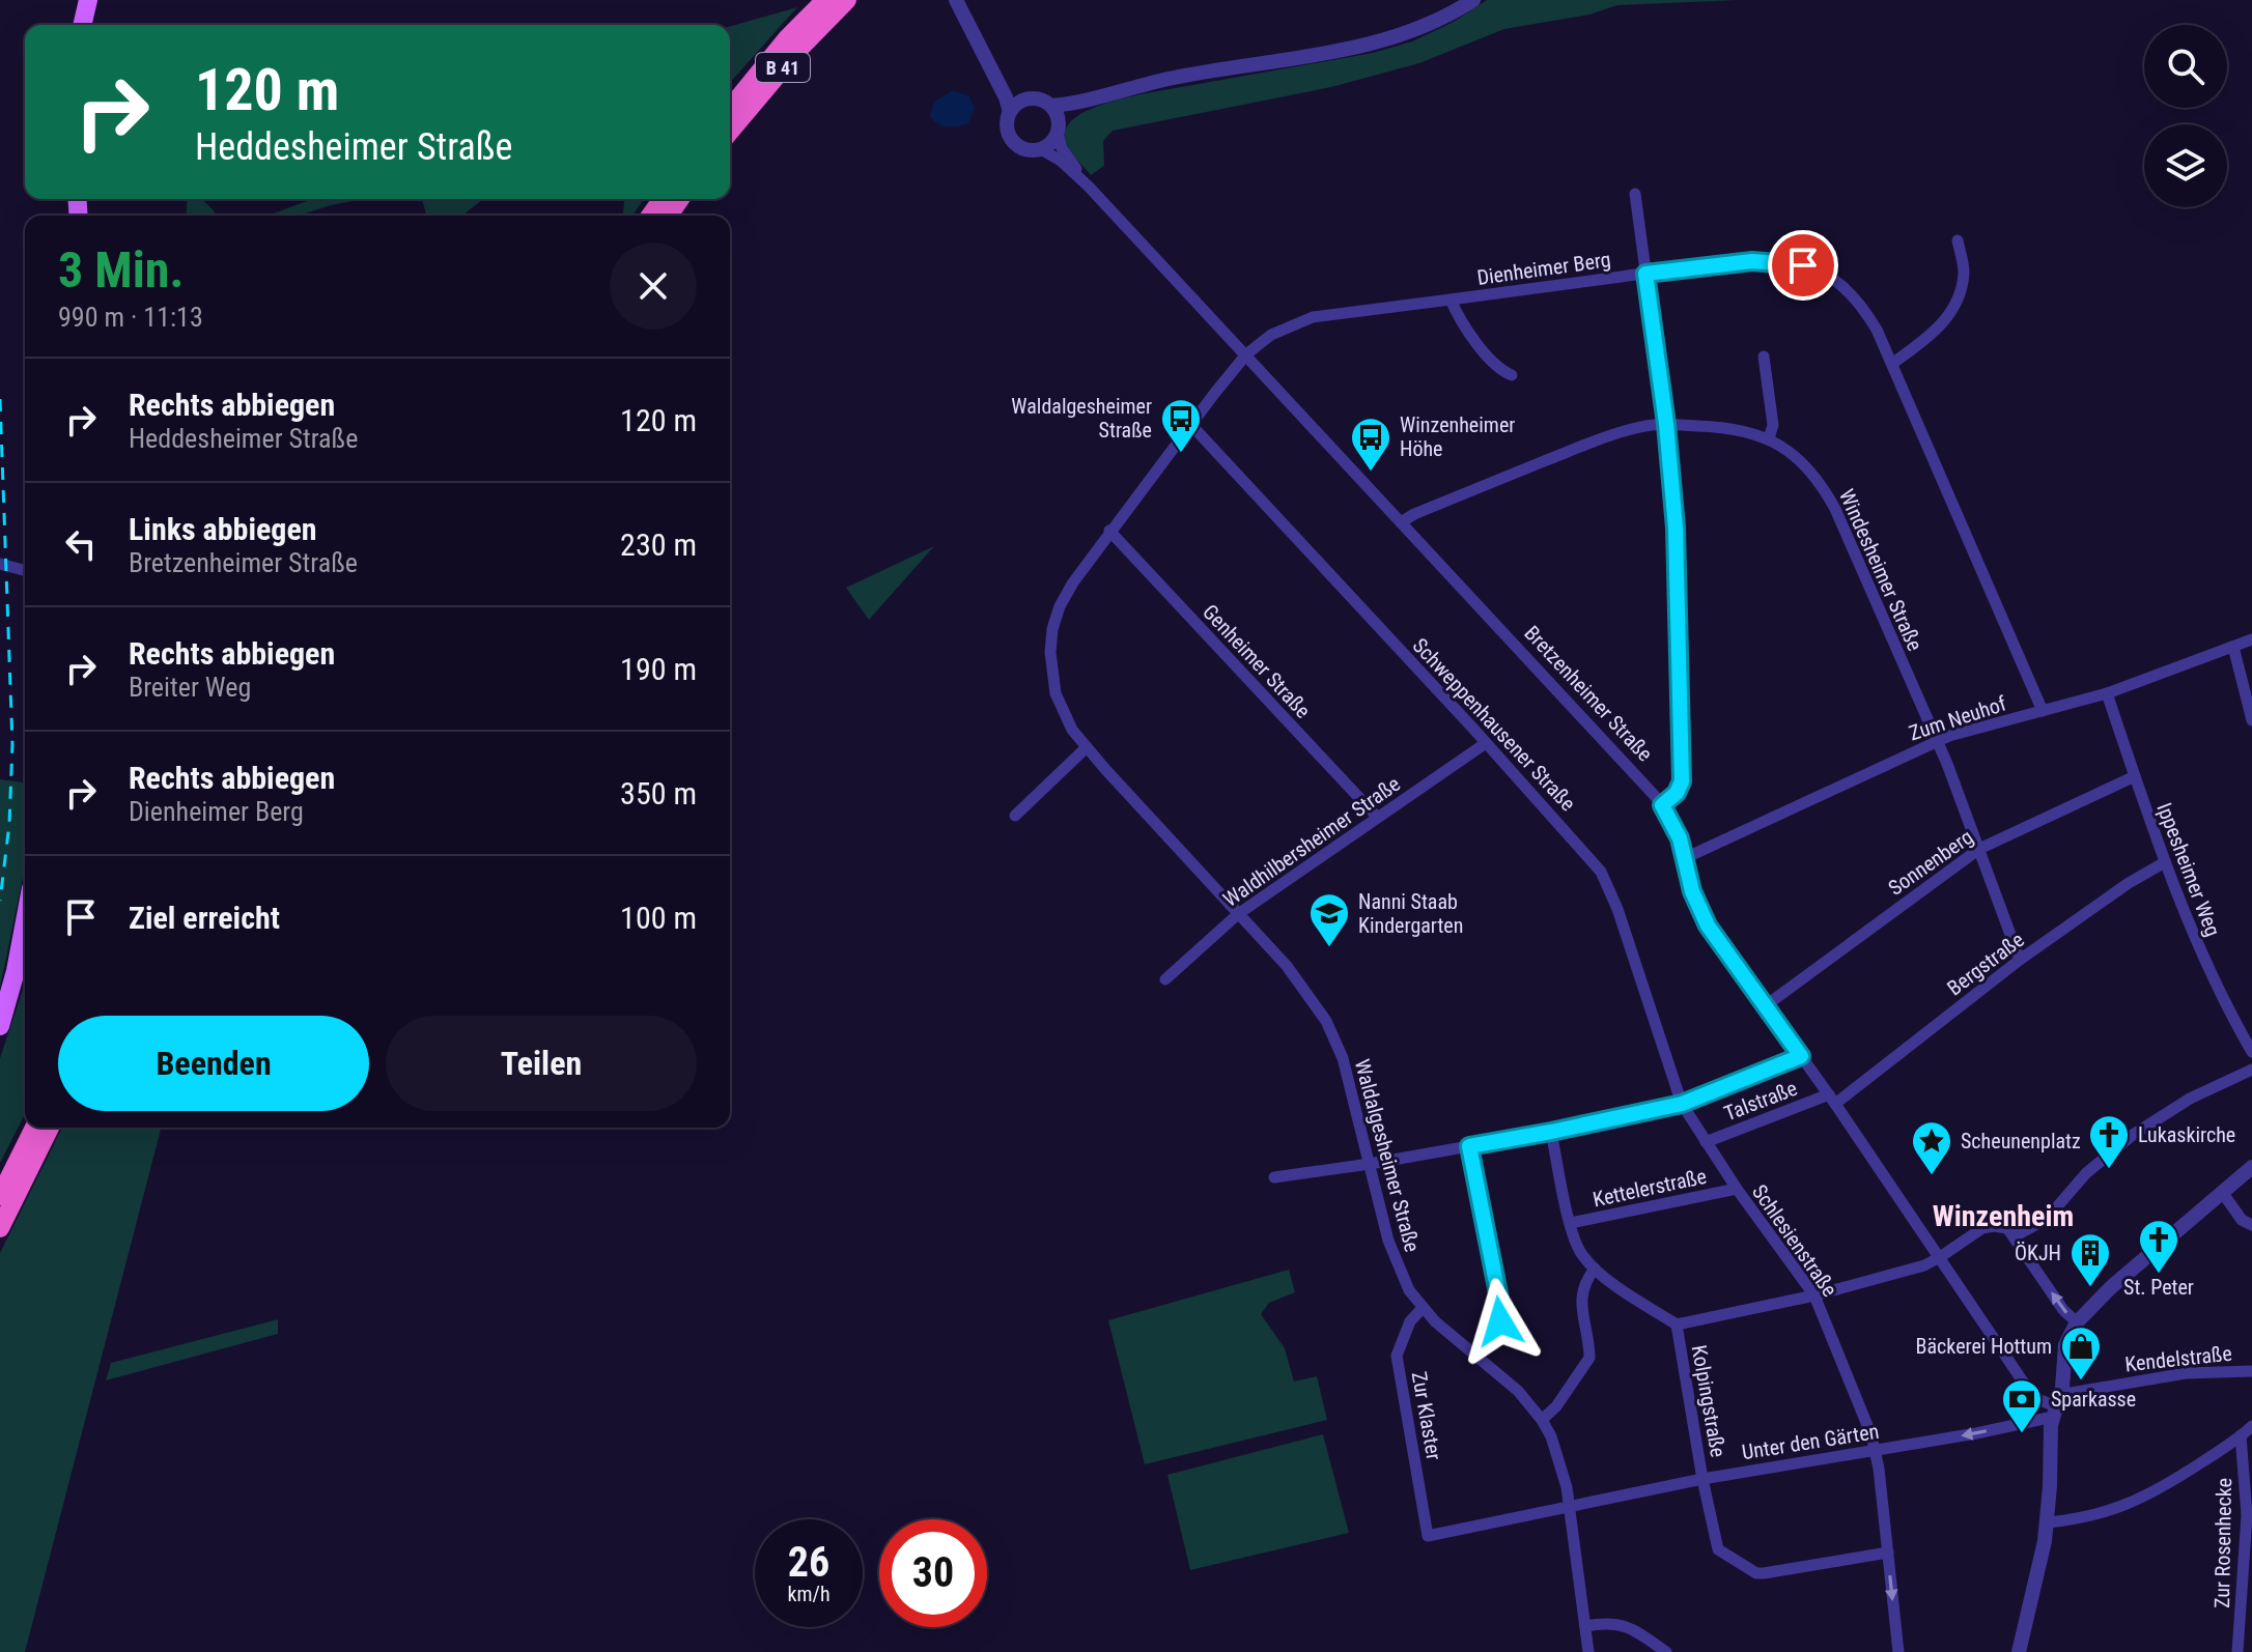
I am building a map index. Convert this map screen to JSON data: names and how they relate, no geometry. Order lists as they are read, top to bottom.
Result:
{
  "streets": {
    "highway": ["B 41"],
    "street": [
      "Dienheimer Berg",
      "Windesheimer Straße",
      "Genheimer Straße",
      "Bretzenheimer Straße",
      "Zum Neuhof",
      "Schweppenhausener Straße",
      "Waldhilbersheimer Straße",
      "Sonnenberg",
      "Ippesheimer Weg",
      "Bergstraße",
      "Talstraße",
      "Waldalgesheimer Straße",
      "Kettelerstraße",
      "Schlesienstraße",
      "Kendelstraße",
      "Kolpingstraße",
      "Zur Klaster",
      "Unter den Gärten",
      "Zur Rosenhecke"
    ]
  },
  "crossings": [
    ["Dienheimer Berg", "Bretzenheimer Straße"],
    ["Dienheimer Berg", "Zum Neuhof"],
    ["Dienheimer Berg", "Waldalgesheimer Straße"],
    ["Windesheimer Straße", "Bretzenheimer Straße"],
    ["Windesheimer Straße", "Zum Neuhof"],
    ["Windesheimer Straße", "Sonnenberg"],
    ["Windesheimer Straße", "Bergstraße"],
    ["Genheimer Straße", "Waldhilbersheimer Straße"],
    ["Genheimer Straße", "Waldalgesheimer Straße"],
    ["Bretzenheimer Straße", "Zum Neuhof"],
    ["Bretzenheimer Straße", "Sonnenberg"],
    ["Bretzenheimer Straße", "Bergstraße"],
    ["Bretzenheimer Straße", "Talstraße"],
    ["Bretzenheimer Straße", "Waldalgesheimer Straße"],
    ["Bretzenheimer Straße", "Kendelstraße"],
    ["Bretzenheimer Straße", "Unter den Gärten"],
    ["Zum Neuhof", "Ippesheimer Weg"],
    ["Schweppenhausener Straße", "Waldhilbersheimer Straße"],
    ["Schweppenhausener Straße", "Waldalgesheimer Straße"],
    ["Schweppenhausener Straße", "Schlesienstraße"],
    ["Waldhilbersheimer Straße", "Waldalgesheimer Straße"],
    ["Sonnenberg", "Ippesheimer Weg"],
    ["Ippesheimer Weg", "Bergstraße"],
    ["Bergstraße", "Talstraße"],
    ["Talstraße", "Schlesienstraße"],
    ["Waldalgesheimer Straße", "Zur Klaster"],
    ["Waldalgesheimer Straße", "Unter den Gärten"],
    ["Kettelerstraße", "Schlesienstraße"],
    ["Kettelerstraße", "Kolpingstraße"],
    ["Schlesienstraße", "Kolpingstraße"],
    ["Schlesienstraße", "Unter den Gärten"],
    ["Kendelstraße", "Unter den Gärten"],
    ["Kolpingstraße", "Unter den Gärten"],
    ["Zur Klaster", "Unter den Gärten"]
  ],
  "districts": ["Winzenheim"],
  "places": {
    "bus stop": ["Waldalgesheimer Straße", "Winzenheimer Höhe"],
    "school or university": ["Nanni Staab Kindergarten"],
    "church": ["Lukaskirche", "St. Peter"],
    "place": ["Scheunenplatz"],
    "building": ["ÖKJH"],
    "shop": ["Bäckerei Hottum"],
    "bank": ["Sparkasse"]
  },
  "page": {
    "turn": ["120 m", "Heddesheimer Straße"],
    "heading": ["3 Min.", "990 m · 11:13"],
    "list": [
      {
        "name": "Rechts abbiegen",
        "note": "Heddesheimer Straße",
        "value": "120 m"
      },
      {
        "name": "Links abbiegen",
        "note": "Bretzenheimer Straße",
        "value": "230 m"
      },
      {
        "name": "Rechts abbiegen",
        "note": "Breiter Weg",
        "value": "190 m"
      },
      {
        "name": "Rechts abbiegen",
        "note": "Dienheimer Berg",
        "value": "350 m"
      },
      {
        "name": "Ziel erreicht",
        "value": "100 m"
      }
    ],
    "buttons": ["Beenden", "Teilen"],
    "speed": "26 km/h",
    "limit": "30"
  }
}
